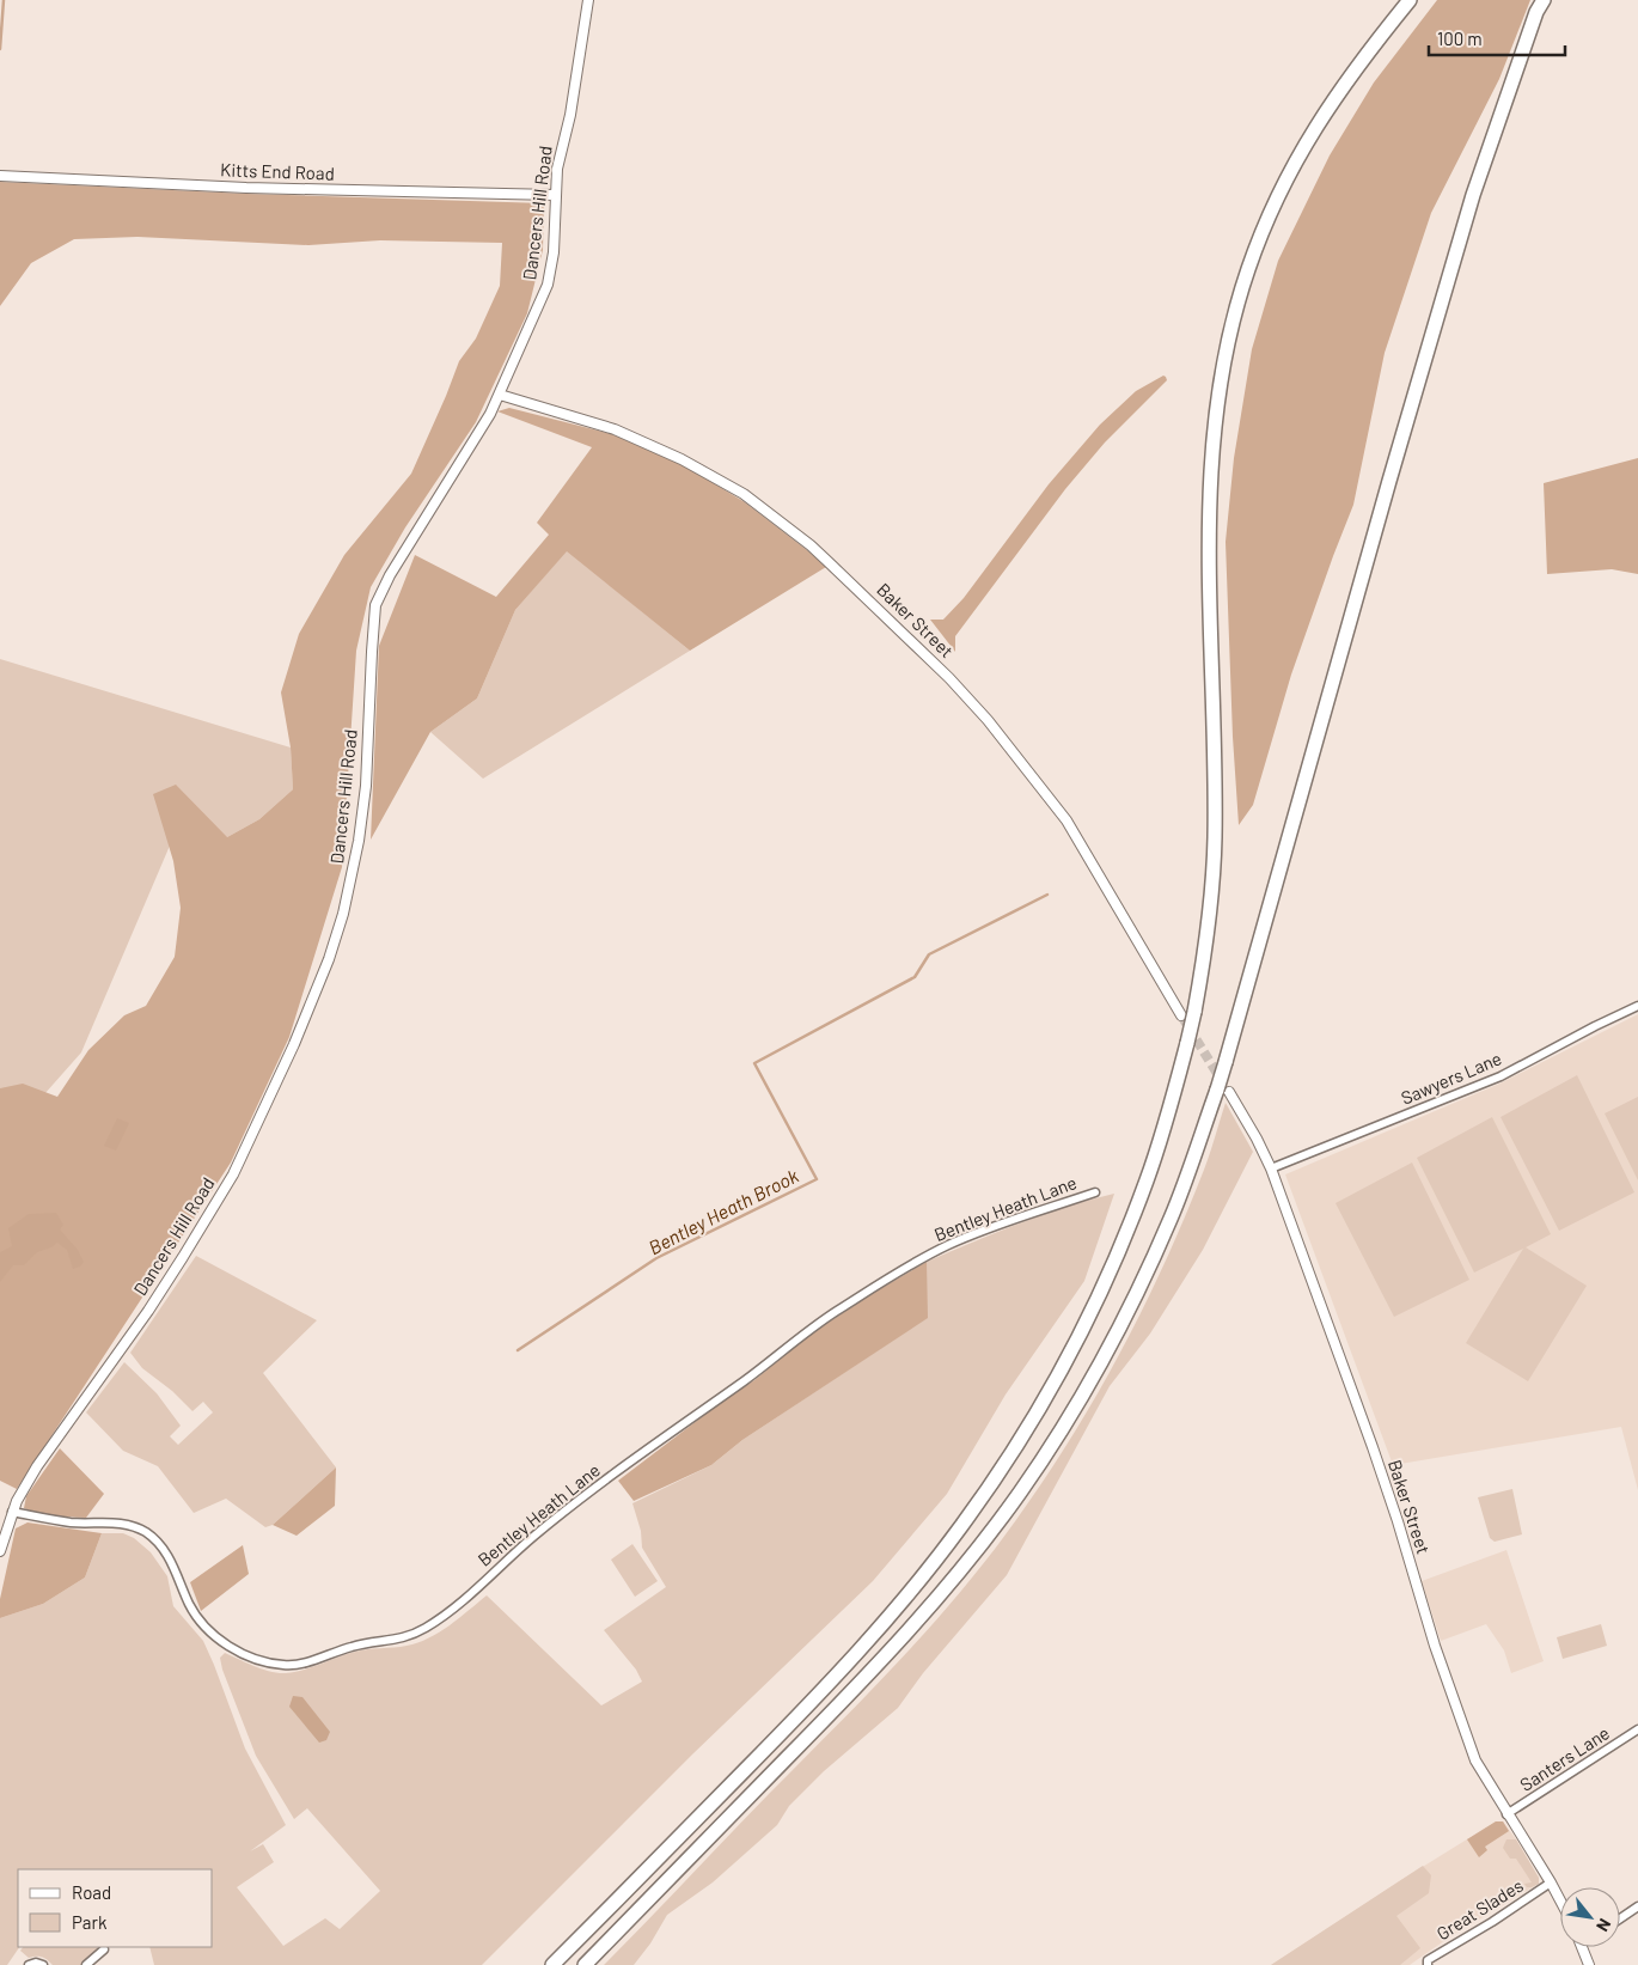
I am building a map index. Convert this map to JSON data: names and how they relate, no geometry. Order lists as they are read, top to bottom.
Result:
{
  "streets": {
    "street": [
      "Kitts End Road",
      "Dancers Hill Road",
      "Baker Street",
      "Sawyers Lane",
      "Bentley Heath Lane",
      "Santers Lane",
      "Great Slades"
    ]
  },
  "crossings": [
    ["Kitts End Road", "Dancers Hill Road"],
    ["Dancers Hill Road", "Baker Street"],
    ["Dancers Hill Road", "Bentley Heath Lane"],
    ["Baker Street", "Sawyers Lane"],
    ["Baker Street", "Santers Lane"],
    ["Baker Street", "Great Slades"]
  ],
  "water": ["Bentley Heath Brook"],
  "legend": ["Road", "Park"],
  "scale_bar": "100 m",
  "north": "bottom right"
}
